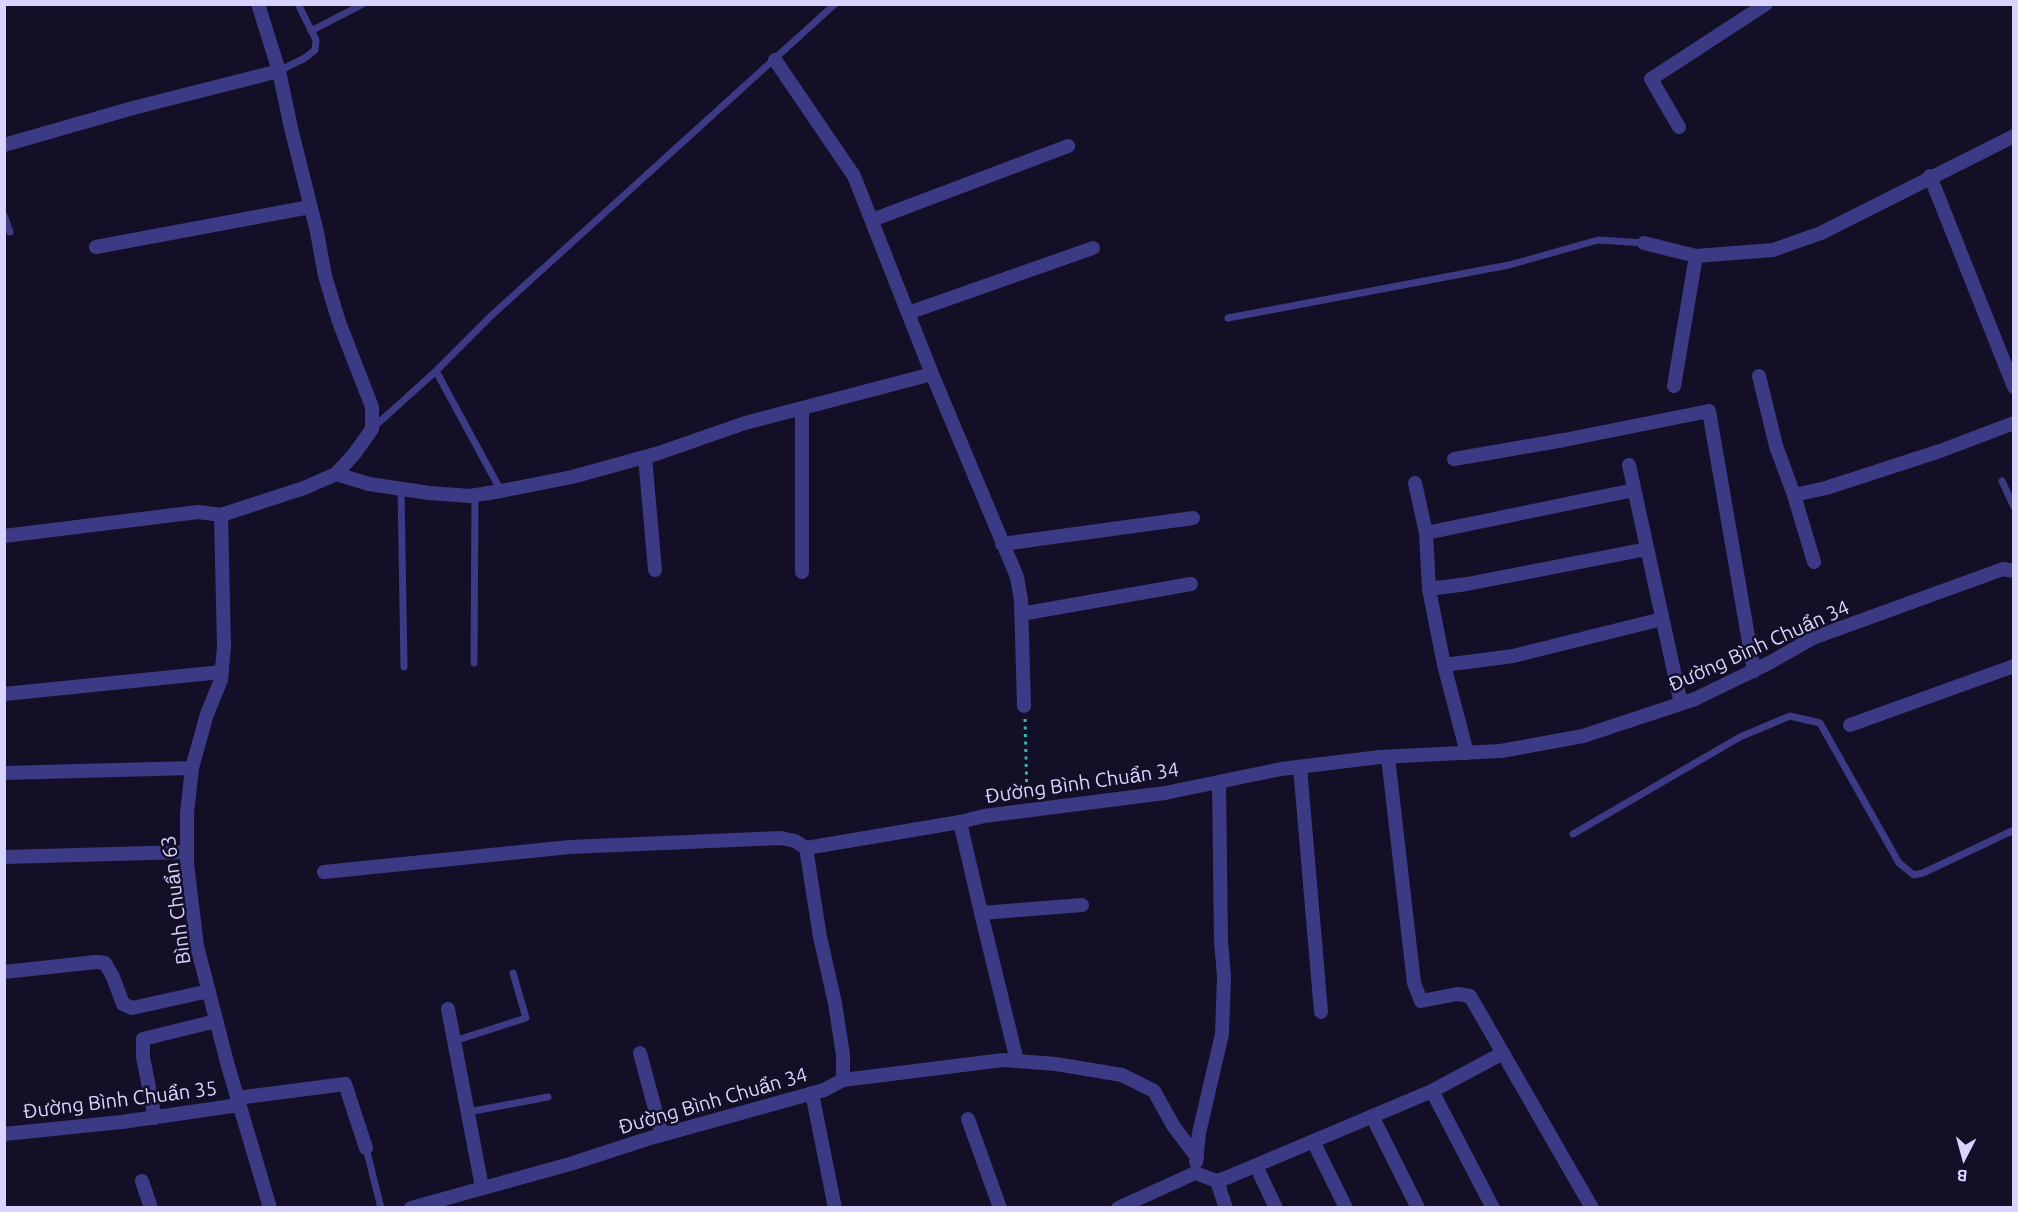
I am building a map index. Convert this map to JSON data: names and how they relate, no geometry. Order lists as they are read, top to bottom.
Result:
{
  "streets": {
    "street": ["Đường Bình Chuẩn 34", "Bình Chuẩn 63", "Đường Bình Chuẩn 35"]
  },
  "crossings": [
    ["Bình Chuẩn 63", "Đường Bình Chuẩn 35"]
  ],
  "north": "bottom"
}
